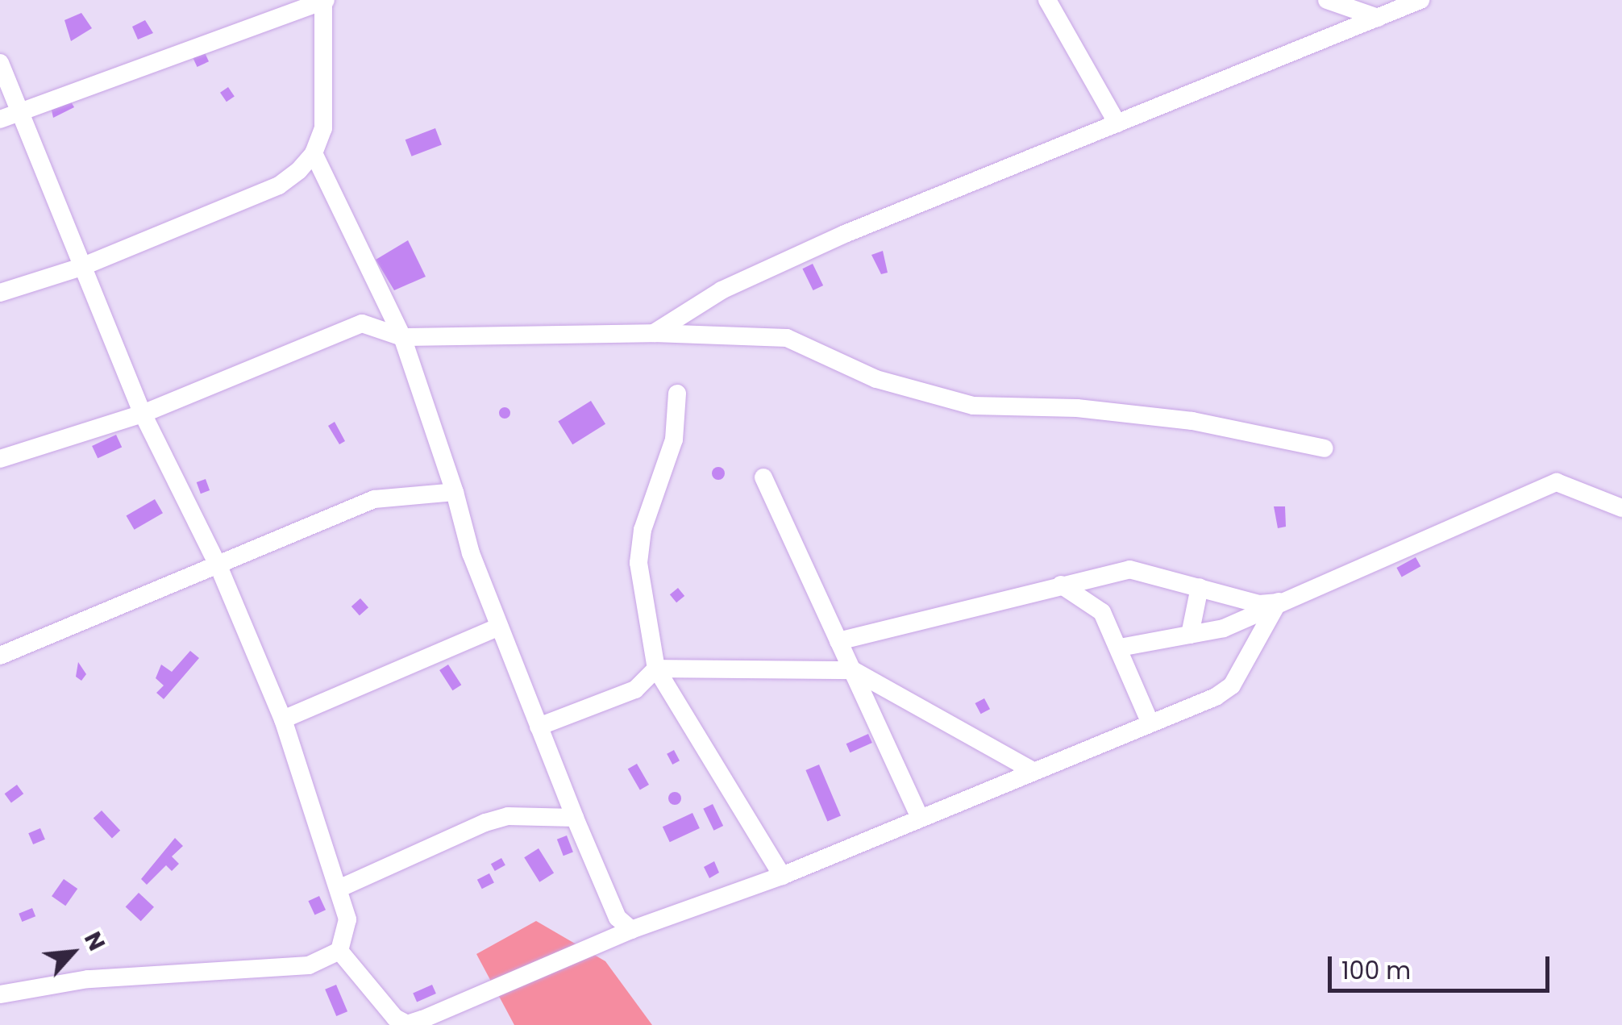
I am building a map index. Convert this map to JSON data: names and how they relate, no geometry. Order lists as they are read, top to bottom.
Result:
{
  "scale_bar": "100 m",
  "north": "top right"
}
